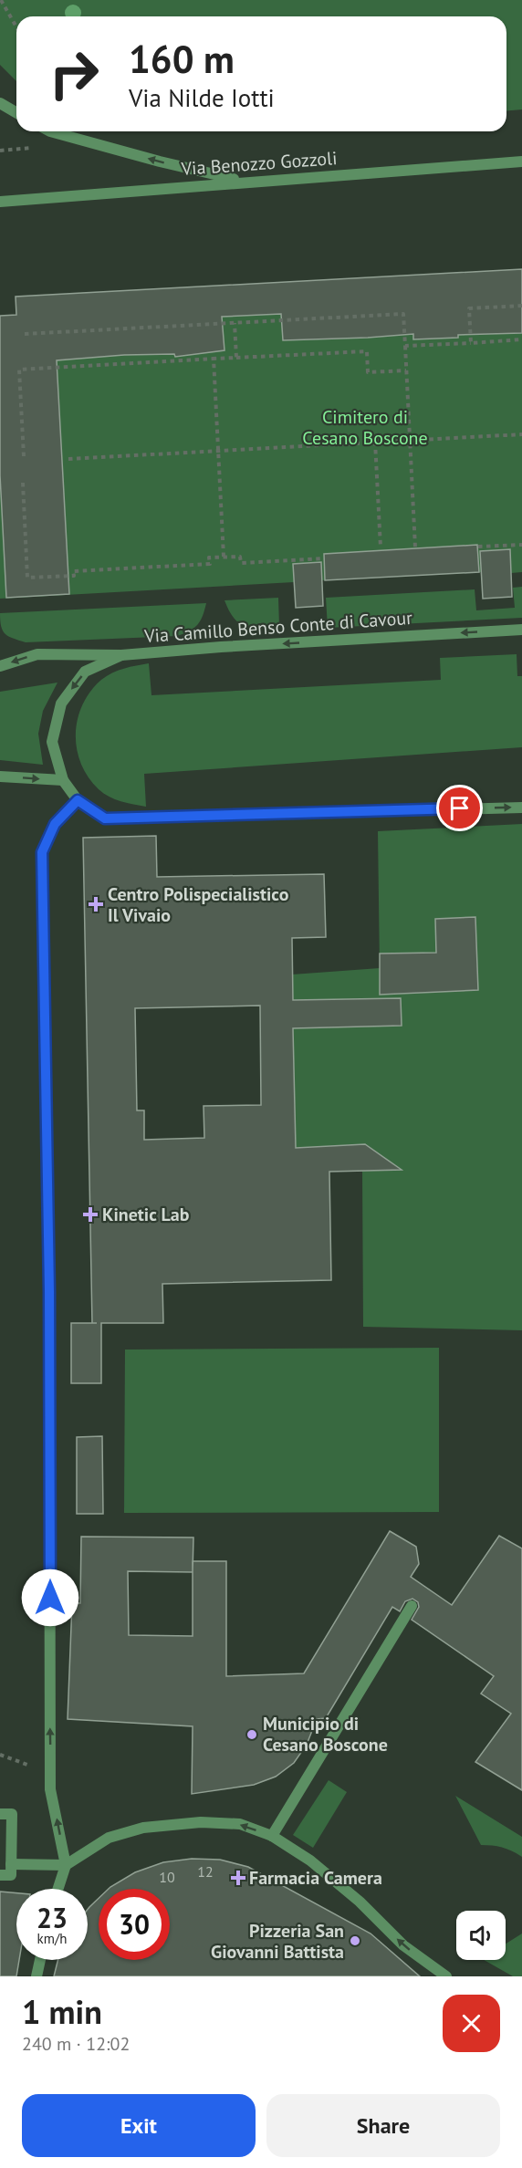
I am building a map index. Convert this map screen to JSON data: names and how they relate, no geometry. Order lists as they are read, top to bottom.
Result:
{
  "streets": {
    "street": ["Via Benozzo Gozzoli", "Via Camillo Benso Conte di Cavour"]
  },
  "one_way": ["Via Camillo Benso Conte di Cavour"],
  "parks": ["Cimitero di Cesano Boscone"],
  "places": {
    "health": ["Centro Polispecialistico Il Vivaio", "Kinetic Lab", "Farmacia Camera"],
    "other": ["Municipio di Cesano Boscone", "Pizzeria San Giovanni Battista"]
  },
  "house_numbers": ["12", "10"],
  "page": {
    "turn": ["160 m", "Via Nilde Iotti"],
    "speed": "23 km/h",
    "limit": "30",
    "heading": ["1 min", "240 m · 12:02"],
    "buttons": ["Exit", "Share"]
  }
}
